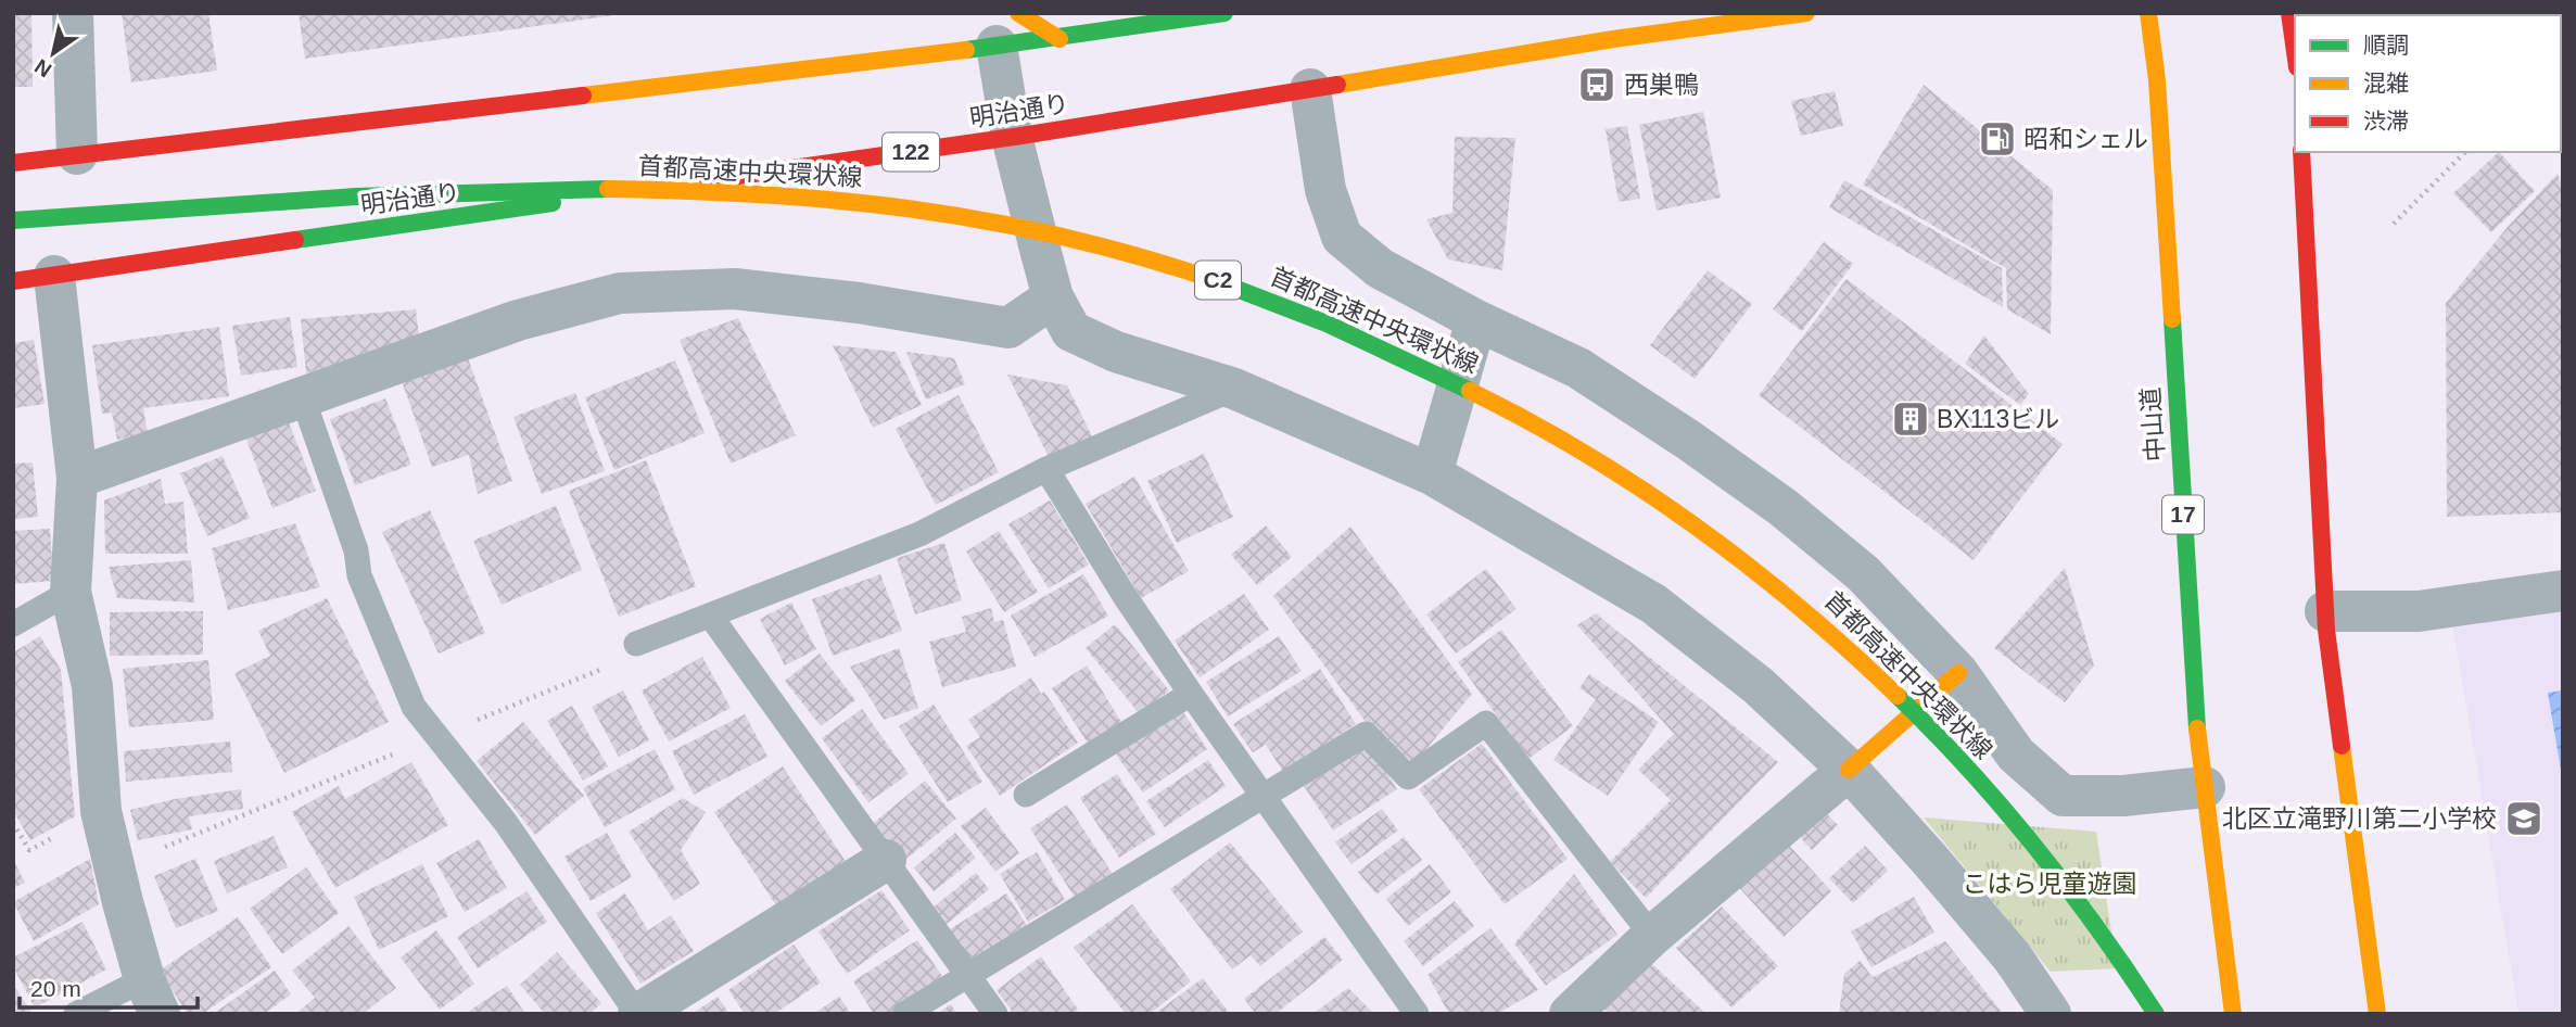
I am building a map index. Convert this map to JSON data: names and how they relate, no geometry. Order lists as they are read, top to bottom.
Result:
{
  "streets": {
    "main road": [
      "明治通り",
      "122",
      "首都高速中央環状線",
      "C2",
      "中山道",
      "17"
    ]
  },
  "parks": ["こはら児童遊園"],
  "places": {
    "bus stop": ["西巣鴨"],
    "fuel station": ["昭和シェル"],
    "building": ["BX113ビル"],
    "school or university": ["北区立滝野川第二小学校"]
  },
  "legend": ["順調", "混雑", "渋滞"],
  "scale_bar": "20 m",
  "north": "bottom left"
}
